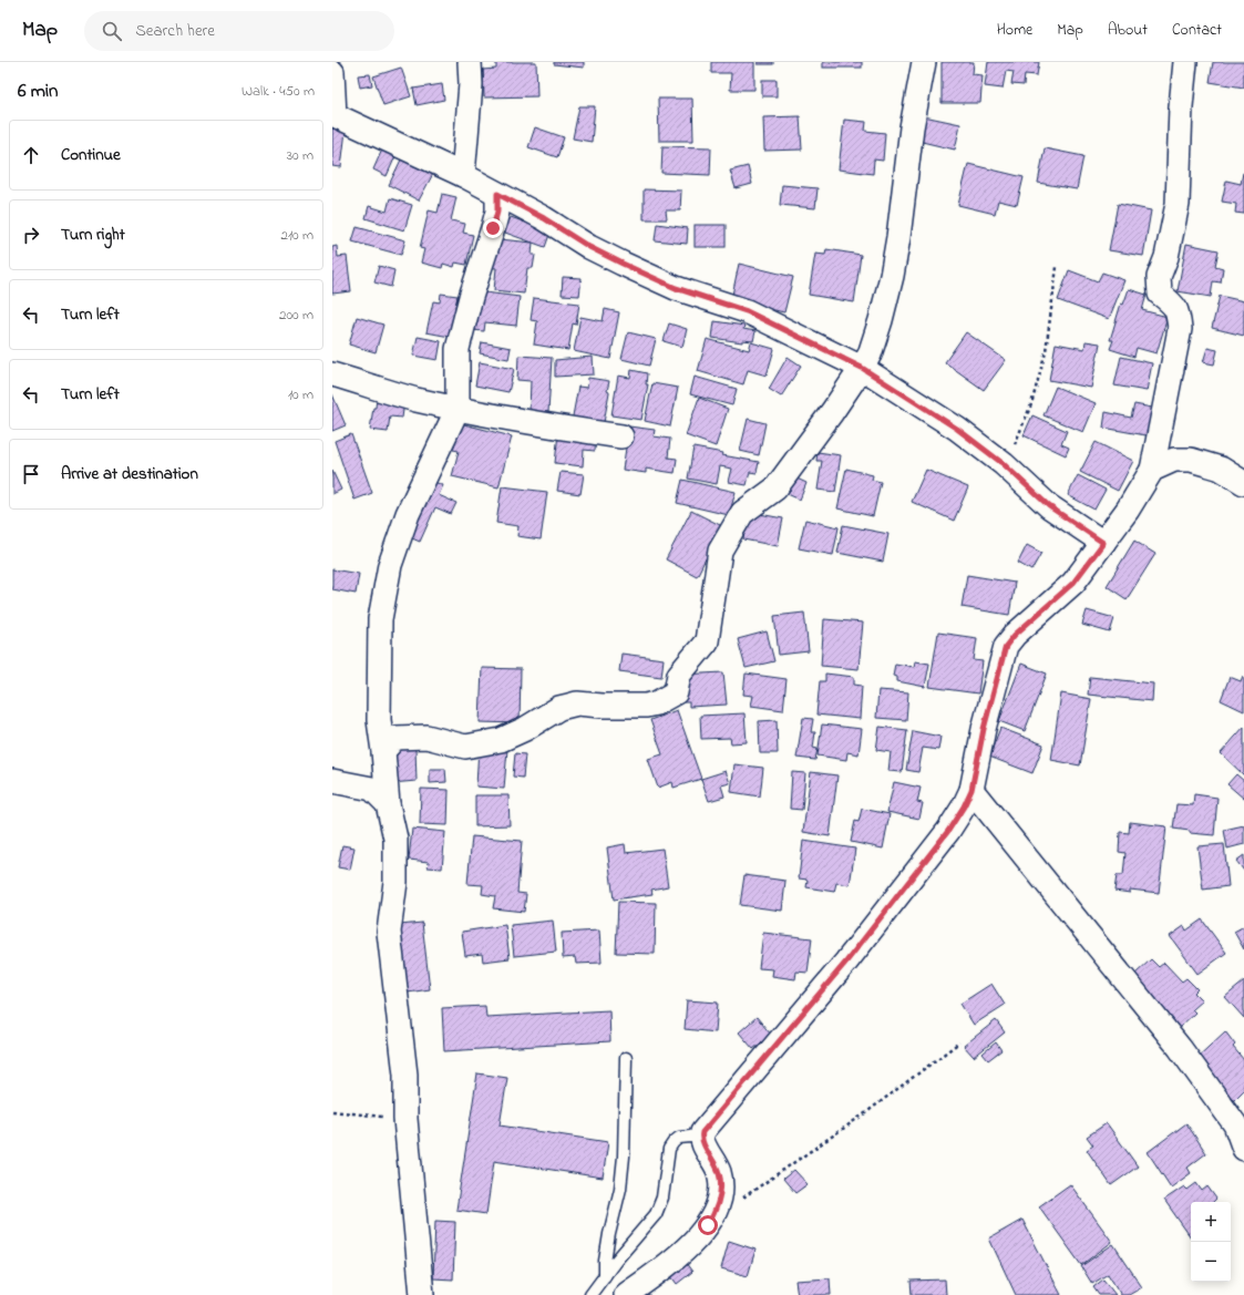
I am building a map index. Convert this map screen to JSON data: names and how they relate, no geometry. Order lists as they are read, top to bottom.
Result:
{
  "page": {
    "header": "Map",
    "search": "Search here",
    "nav": [
      "Home",
      "Map",
      "About",
      "Contact"
    ],
    "heading": ["6 min", "Walk · 450 m"],
    "list": [
      ["Continue", "30 m"],
      ["Turn right", "210 m"],
      ["Turn left", "200 m"],
      ["Turn left", "10 m"],
      "Arrive at destination"
    ],
    "map_buttons": ["+", "−"]
  }
}
